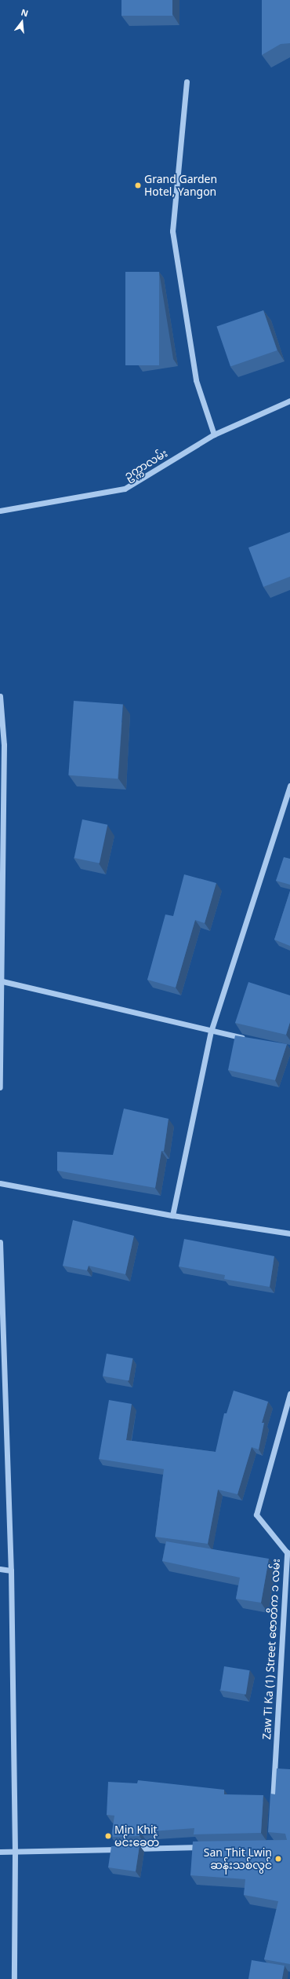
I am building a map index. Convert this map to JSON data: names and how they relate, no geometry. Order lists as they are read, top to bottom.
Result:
{
  "streets": {
    "street": ["ဥက္ကာလမ်း", "Zaw Ti Ka (1) Street ဇောတိက ၁ လမ်း"]
  },
  "places": ["Grand Garden Hotel, Yangon", "Min Khit မင်းခေတ်", "San Thit Lwin ဆန်းသစ်လွင်"],
  "north": "top"
}
